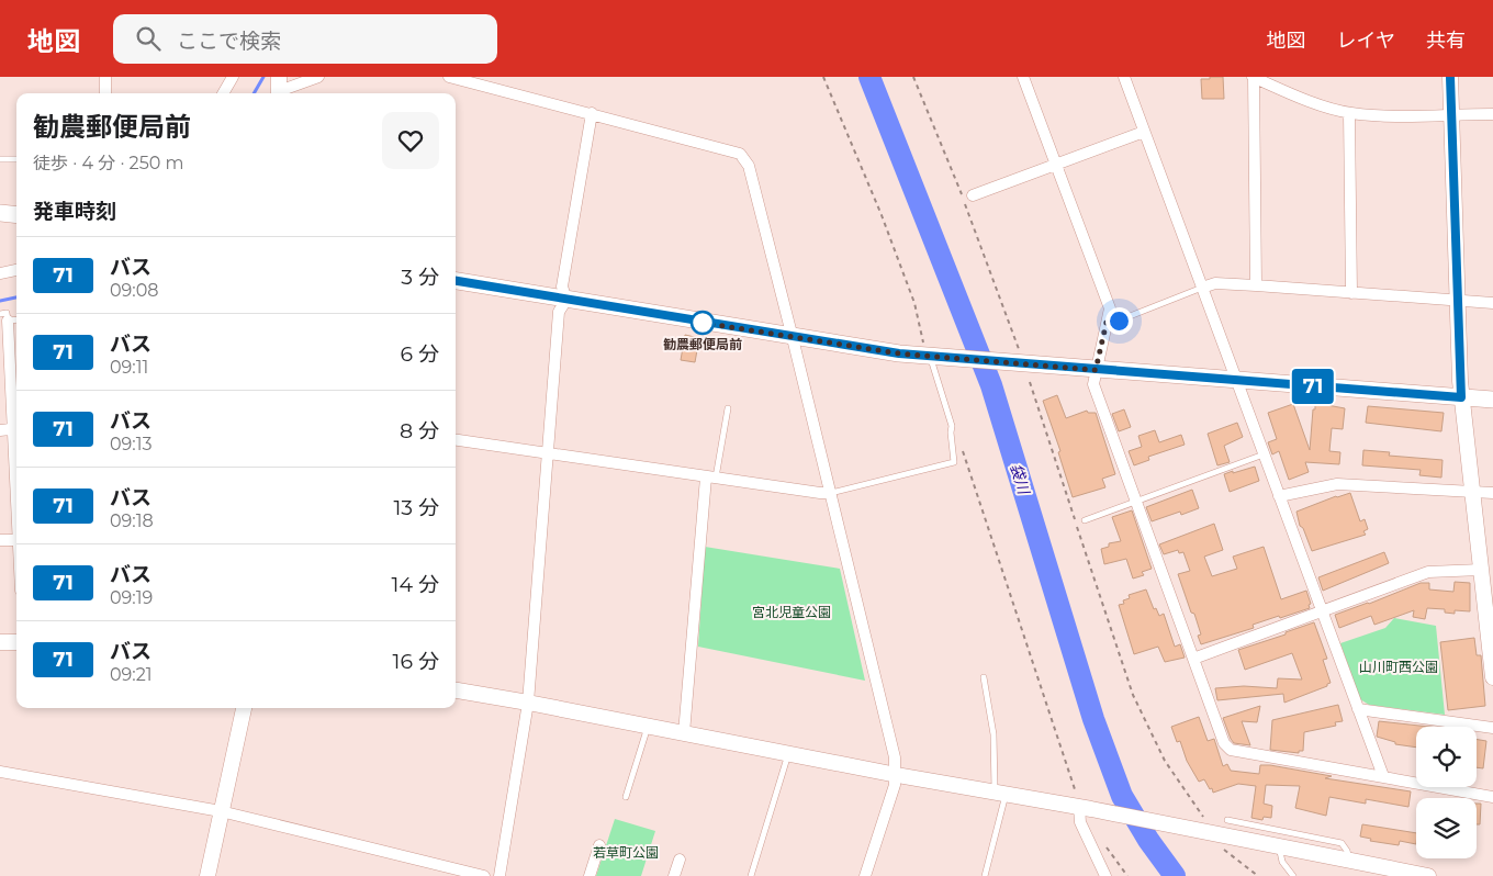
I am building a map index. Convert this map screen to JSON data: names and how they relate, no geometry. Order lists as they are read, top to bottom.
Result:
{
  "water": ["袋川"],
  "parks": ["宮北児童公園", "山川町西公園", "若草町公園"],
  "places": ["勧農郵便局前"],
  "lines": ["bus line 71"],
  "page": {
    "header": "地図",
    "search": "ここで検索",
    "nav": ["地図", "レイヤ", "共有"],
    "on_map": "71",
    "heading": [
      ["勧農郵便局前", "徒歩 · 4 分 · 250 m"],
      "発車時刻"
    ],
    "list": [
      {
        "mark": "71",
        "name": "バス",
        "note": "09:08",
        "value": "3 分"
      },
      {
        "mark": "71",
        "name": "バス",
        "note": "09:11",
        "value": "6 分"
      },
      {
        "mark": "71",
        "name": "バス",
        "note": "09:13",
        "value": "8 分"
      },
      {
        "mark": "71",
        "name": "バス",
        "note": "09:18",
        "value": "13 分"
      },
      {
        "mark": "71",
        "name": "バス",
        "note": "09:19",
        "value": "14 分"
      },
      {
        "mark": "71",
        "name": "バス",
        "note": "09:21",
        "value": "16 分"
      }
    ]
  }
}
